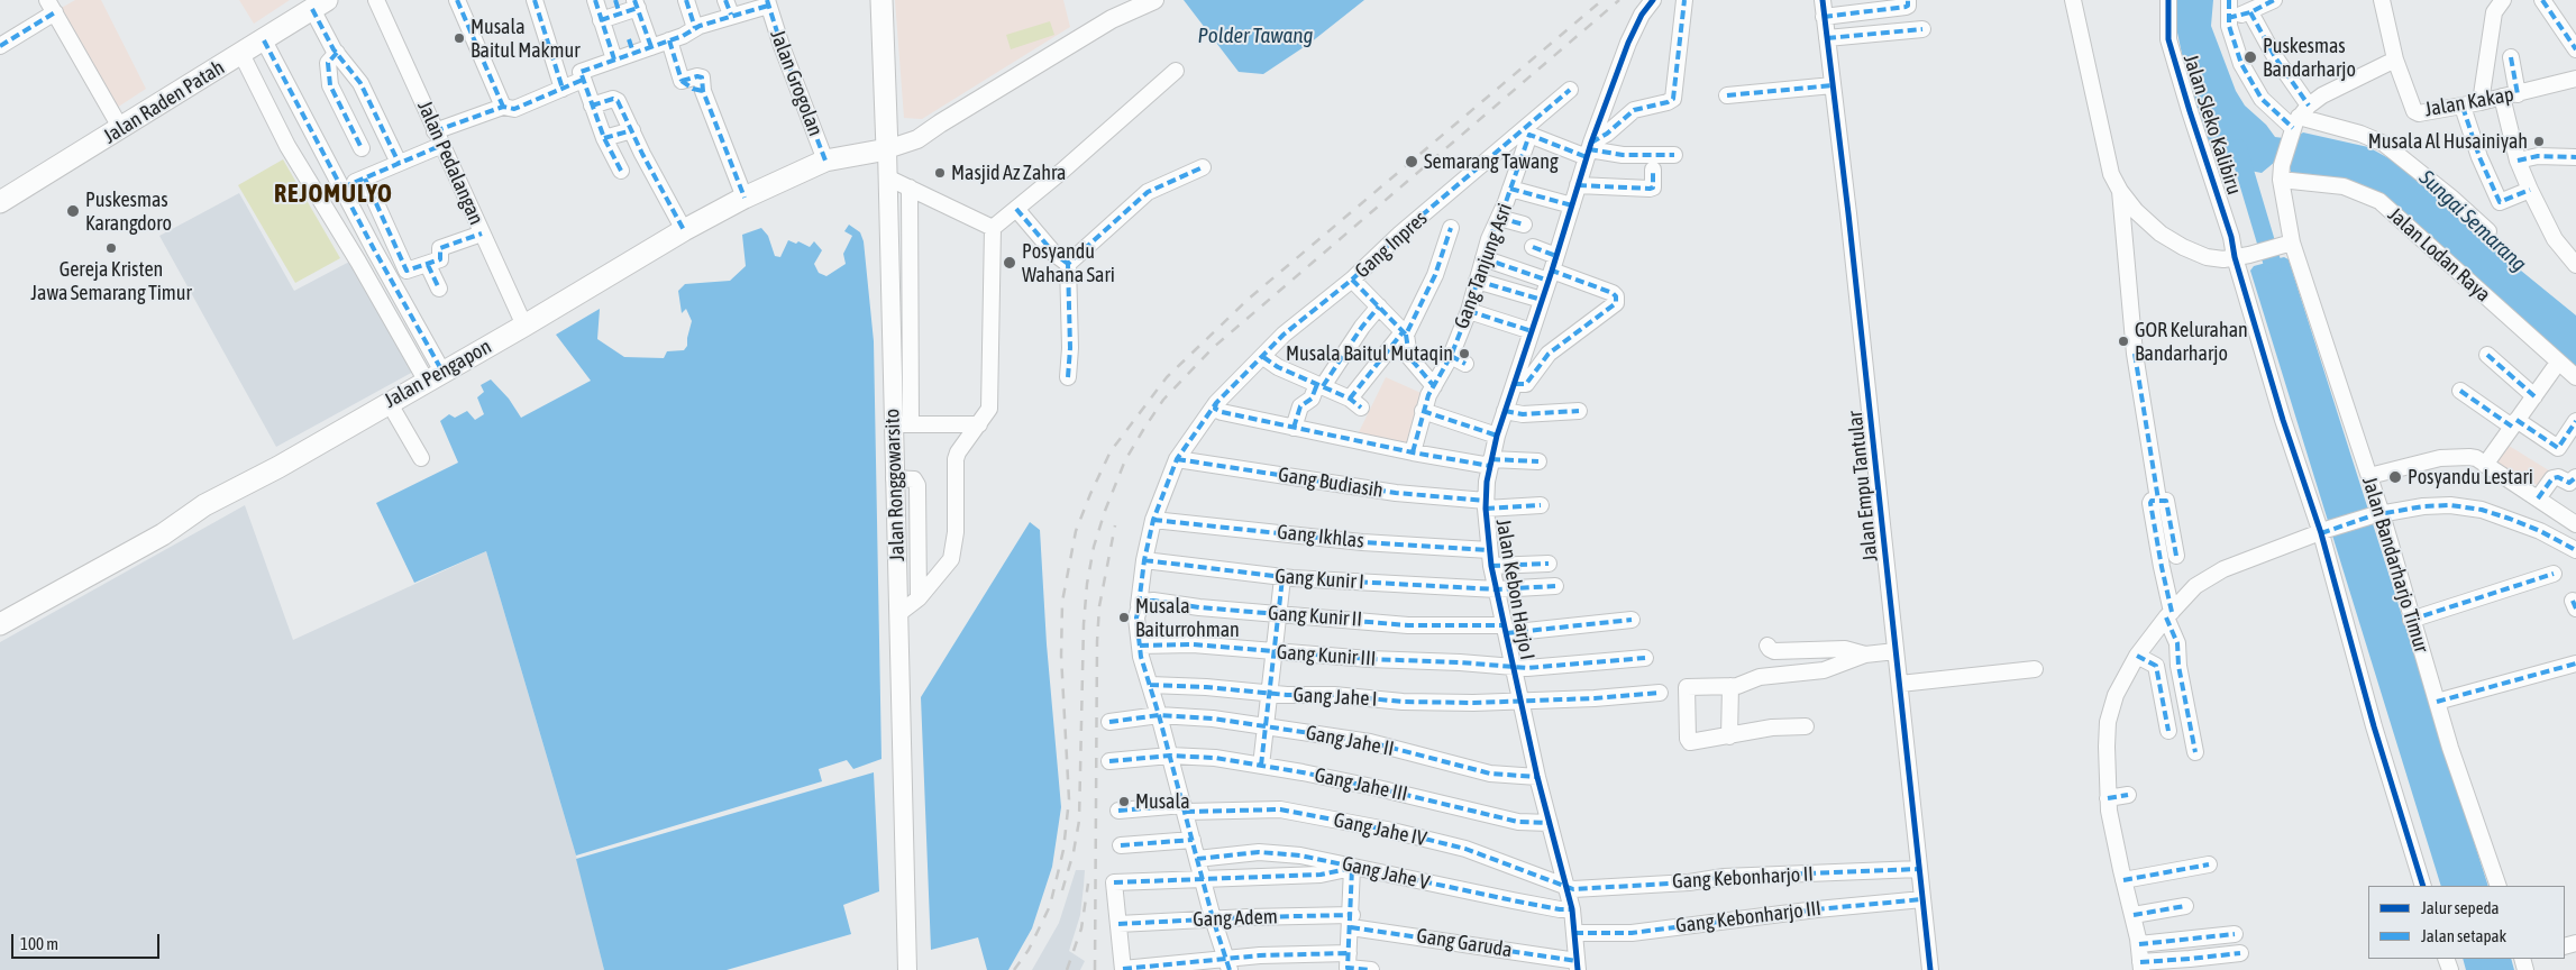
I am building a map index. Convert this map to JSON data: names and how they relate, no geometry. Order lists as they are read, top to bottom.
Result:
{
  "streets": {
    "highway": ["Jalan Raden Patah", "Jalan Pengapon", "Jalan Ronggowarsito"],
    "street": [
      "Jalan Grogolan",
      "Jalan Kakap",
      "Jalan Sleko Kalibiru",
      "Jalan Pedalangan",
      "Gang Inpres",
      "Jalan Lodan Raya",
      "Gang Tanjung Asri",
      "Gang Budiasih",
      "Jalan Empu Tantular",
      "Gang Ikhlas",
      "Jalan Bandarharjo Timur",
      "Gang Kunir I",
      "Jalan Kebon Harjo I",
      "Gang Kunir II",
      "Gang Kunir III",
      "Gang Jahe I",
      "Gang Jahe II",
      "Gang Jahe III",
      "Gang Jahe IV",
      "Gang Jahe V",
      "Gang Kebonharjo II",
      "Gang Kebonharjo III",
      "Gang Adem",
      "Gang Garuda"
    ]
  },
  "crossings": [
    ["Jalan Grogolan", "Jalan Pengapon"],
    ["Jalan Pedalangan", "Jalan Pengapon"],
    ["Gang Inpres", "Gang Tanjung Asri"],
    ["Gang Inpres", "Gang Budiasih"],
    ["Gang Inpres", "Gang Ikhlas"],
    ["Gang Inpres", "Gang Kunir I"],
    ["Gang Inpres", "Gang Kunir II"],
    ["Gang Inpres", "Gang Kunir III"],
    ["Gang Inpres", "Gang Jahe I"],
    ["Gang Inpres", "Gang Jahe II"],
    ["Gang Inpres", "Gang Jahe III"],
    ["Gang Inpres", "Gang Jahe IV"],
    ["Gang Inpres", "Gang Jahe V"],
    ["Gang Inpres", "Gang Adem"],
    ["Jalan Lodan Raya", "Jalan Bandarharjo Timur"],
    ["Jalan Pengapon", "Jalan Ronggowarsito"],
    ["Gang Budiasih", "Jalan Kebon Harjo I"],
    ["Jalan Empu Tantular", "Gang Kebonharjo II"],
    ["Jalan Empu Tantular", "Gang Kebonharjo III"],
    ["Gang Ikhlas", "Jalan Kebon Harjo I"],
    ["Gang Kunir I", "Jalan Kebon Harjo I"],
    ["Jalan Kebon Harjo I", "Gang Kunir II"],
    ["Jalan Kebon Harjo I", "Gang Kunir III"],
    ["Jalan Kebon Harjo I", "Gang Jahe I"],
    ["Jalan Kebon Harjo I", "Gang Jahe II"],
    ["Jalan Kebon Harjo I", "Gang Jahe III"],
    ["Jalan Kebon Harjo I", "Gang Jahe IV"],
    ["Jalan Kebon Harjo I", "Gang Jahe V"],
    ["Jalan Kebon Harjo I", "Gang Kebonharjo II"],
    ["Jalan Kebon Harjo I", "Gang Kebonharjo III"],
    ["Jalan Kebon Harjo I", "Gang Garuda"],
    ["Gang Jahe IV", "Gang Kebonharjo II"],
    ["Gang Adem", "Gang Garuda"]
  ],
  "districts": ["REJOMULYO"],
  "water": ["Polder Tawang", "Sungai Semarang"],
  "places": [
    "Musala Baitul Makmur",
    "Puskesmas Bandarharjo",
    "Musala Al Husainiyah",
    "Semarang Tawang",
    "Masjid Az Zahra",
    "Puskesmas Karangdoro",
    "Gereja Kristen Jawa Semarang Timur",
    "Posyandu Wahana Sari",
    "GOR Kelurahan Bandarharjo",
    "Musala Baitul Mutaqin",
    "Posyandu Lestari",
    "Musala Baiturrohman",
    "Musala"
  ],
  "legend": ["Jalur sepeda", "Jalan setapak"],
  "scale_bar": "100 m"
}
